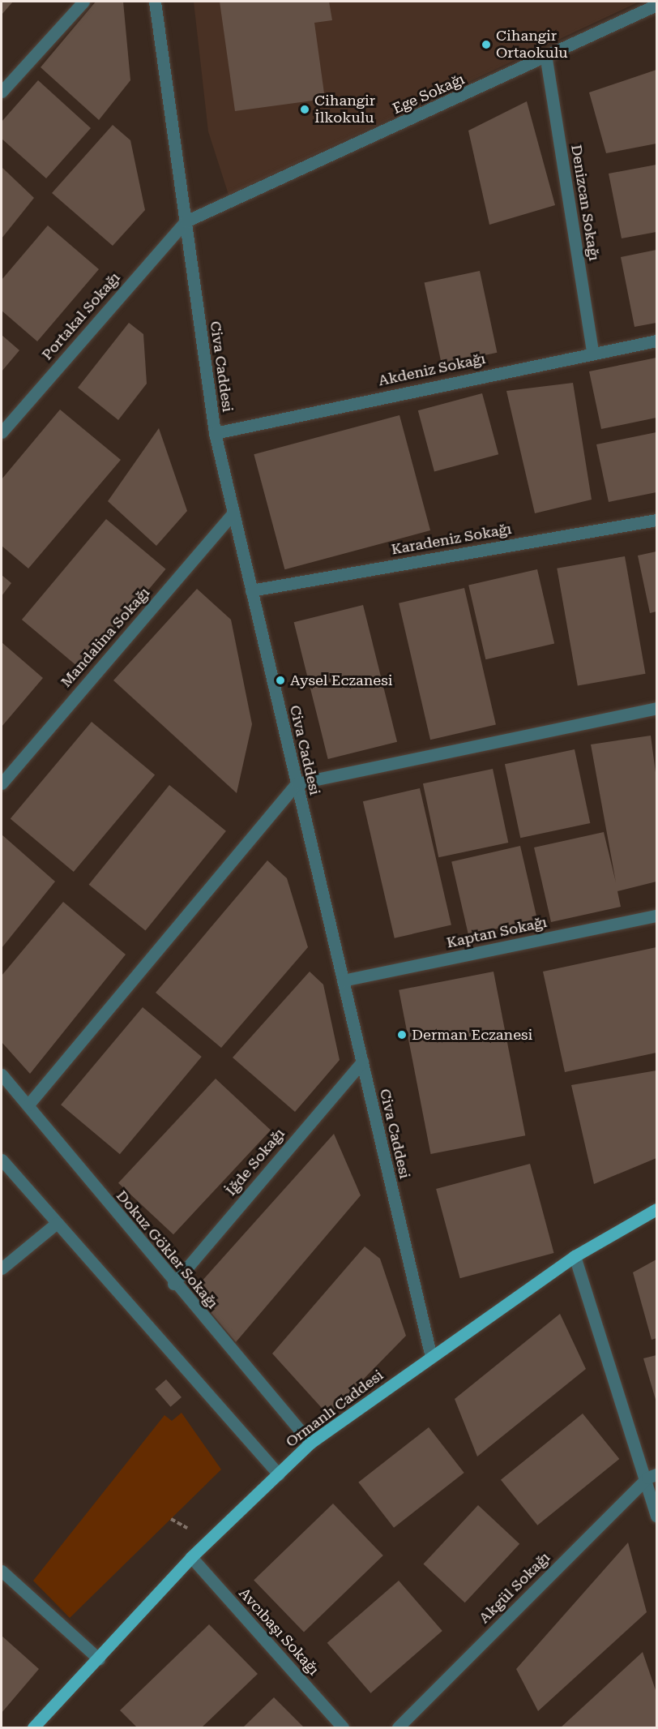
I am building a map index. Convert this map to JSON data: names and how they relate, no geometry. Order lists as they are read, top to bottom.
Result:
{
  "streets": {
    "main road": ["Ormanlı Caddesi"],
    "street": [
      "Ege Sokağı",
      "Denizcan Sokağı",
      "Portakal Sokağı",
      "Civa Caddesi",
      "Akdeniz Sokağı",
      "Karadeniz Sokağı",
      "Mandalina Sokağı",
      "Kaptan Sokağı",
      "İğde Sokağı",
      "Dokuz Gökler Sokağı",
      "Akgül Sokağı",
      "Avcıbaşı Sokağı"
    ]
  },
  "crossings": [
    ["Ege Sokağı", "Denizcan Sokağı"],
    ["Ege Sokağı", "Portakal Sokağı"],
    ["Ege Sokağı", "Civa Caddesi"],
    ["Denizcan Sokağı", "Akdeniz Sokağı"],
    ["Portakal Sokağı", "Civa Caddesi"],
    ["Civa Caddesi", "Akdeniz Sokağı"],
    ["Civa Caddesi", "Karadeniz Sokağı"],
    ["Civa Caddesi", "Mandalina Sokağı"],
    ["Civa Caddesi", "Kaptan Sokağı"],
    ["Civa Caddesi", "İğde Sokağı"],
    ["Civa Caddesi", "Ormanlı Caddesi"],
    ["İğde Sokağı", "Dokuz Gökler Sokağı"],
    ["Dokuz Gökler Sokağı", "Ormanlı Caddesi"],
    ["Ormanlı Caddesi", "Avcıbaşı Sokağı"]
  ],
  "places": [
    "Cihangir Ortaokulu",
    "Cihangir İlkokulu",
    "Aysel Eczanesi",
    "Derman Eczanesi"
  ]
}
